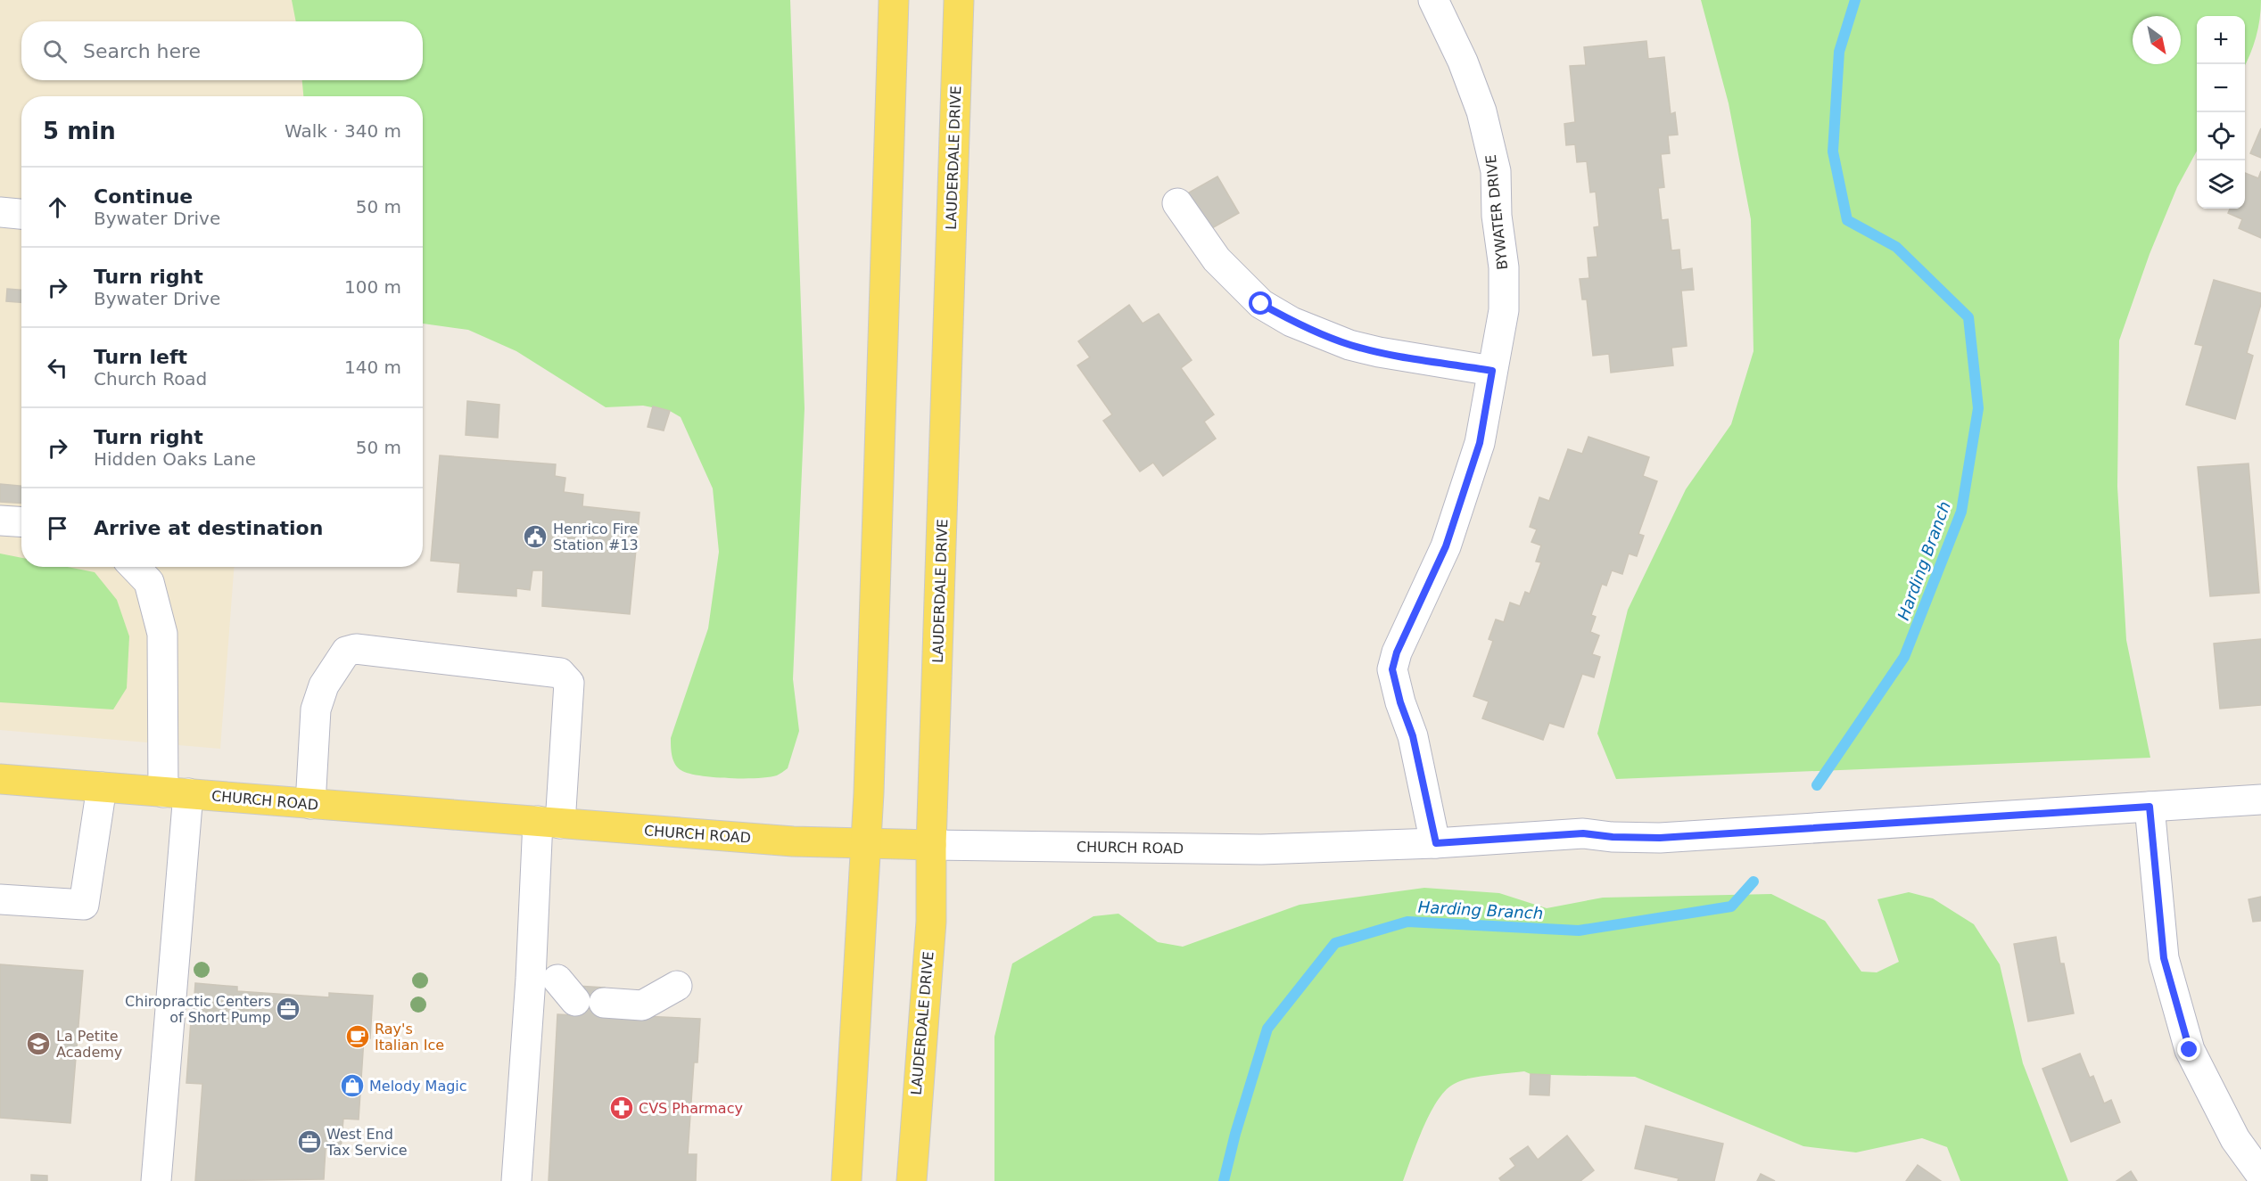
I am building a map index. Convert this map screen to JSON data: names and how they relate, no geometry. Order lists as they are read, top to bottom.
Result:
{
  "streets": {
    "main road": ["LAUDERDALE DRIVE", "CHURCH ROAD"],
    "street": ["BYWATER DRIVE"]
  },
  "crossings": [
    ["LAUDERDALE DRIVE", "CHURCH ROAD"],
    ["BYWATER DRIVE", "CHURCH ROAD"]
  ],
  "water": ["Harding Branch"],
  "places": {
    "public building": ["Henrico Fire Station #13"],
    "office": ["Chiropractic Centers of Short Pump", "West End Tax Service"],
    "cafe": ["Ray's Italian Ice"],
    "school or university": ["La Petite Academy"],
    "shop": ["Melody Magic"],
    "pharmacy": ["CVS Pharmacy"]
  },
  "north": "bottom right",
  "page": {
    "map_buttons": ["+", "−"],
    "search": "Search here",
    "heading": ["5 min", "Walk · 340 m"],
    "list": [
      ["Continue", "Bywater Drive", "50 m"],
      ["Turn right", "Bywater Drive", "100 m"],
      ["Turn left", "Church Road", "140 m"],
      ["Turn right", "Hidden Oaks Lane", "50 m"],
      "Arrive at destination"
    ]
  }
}
